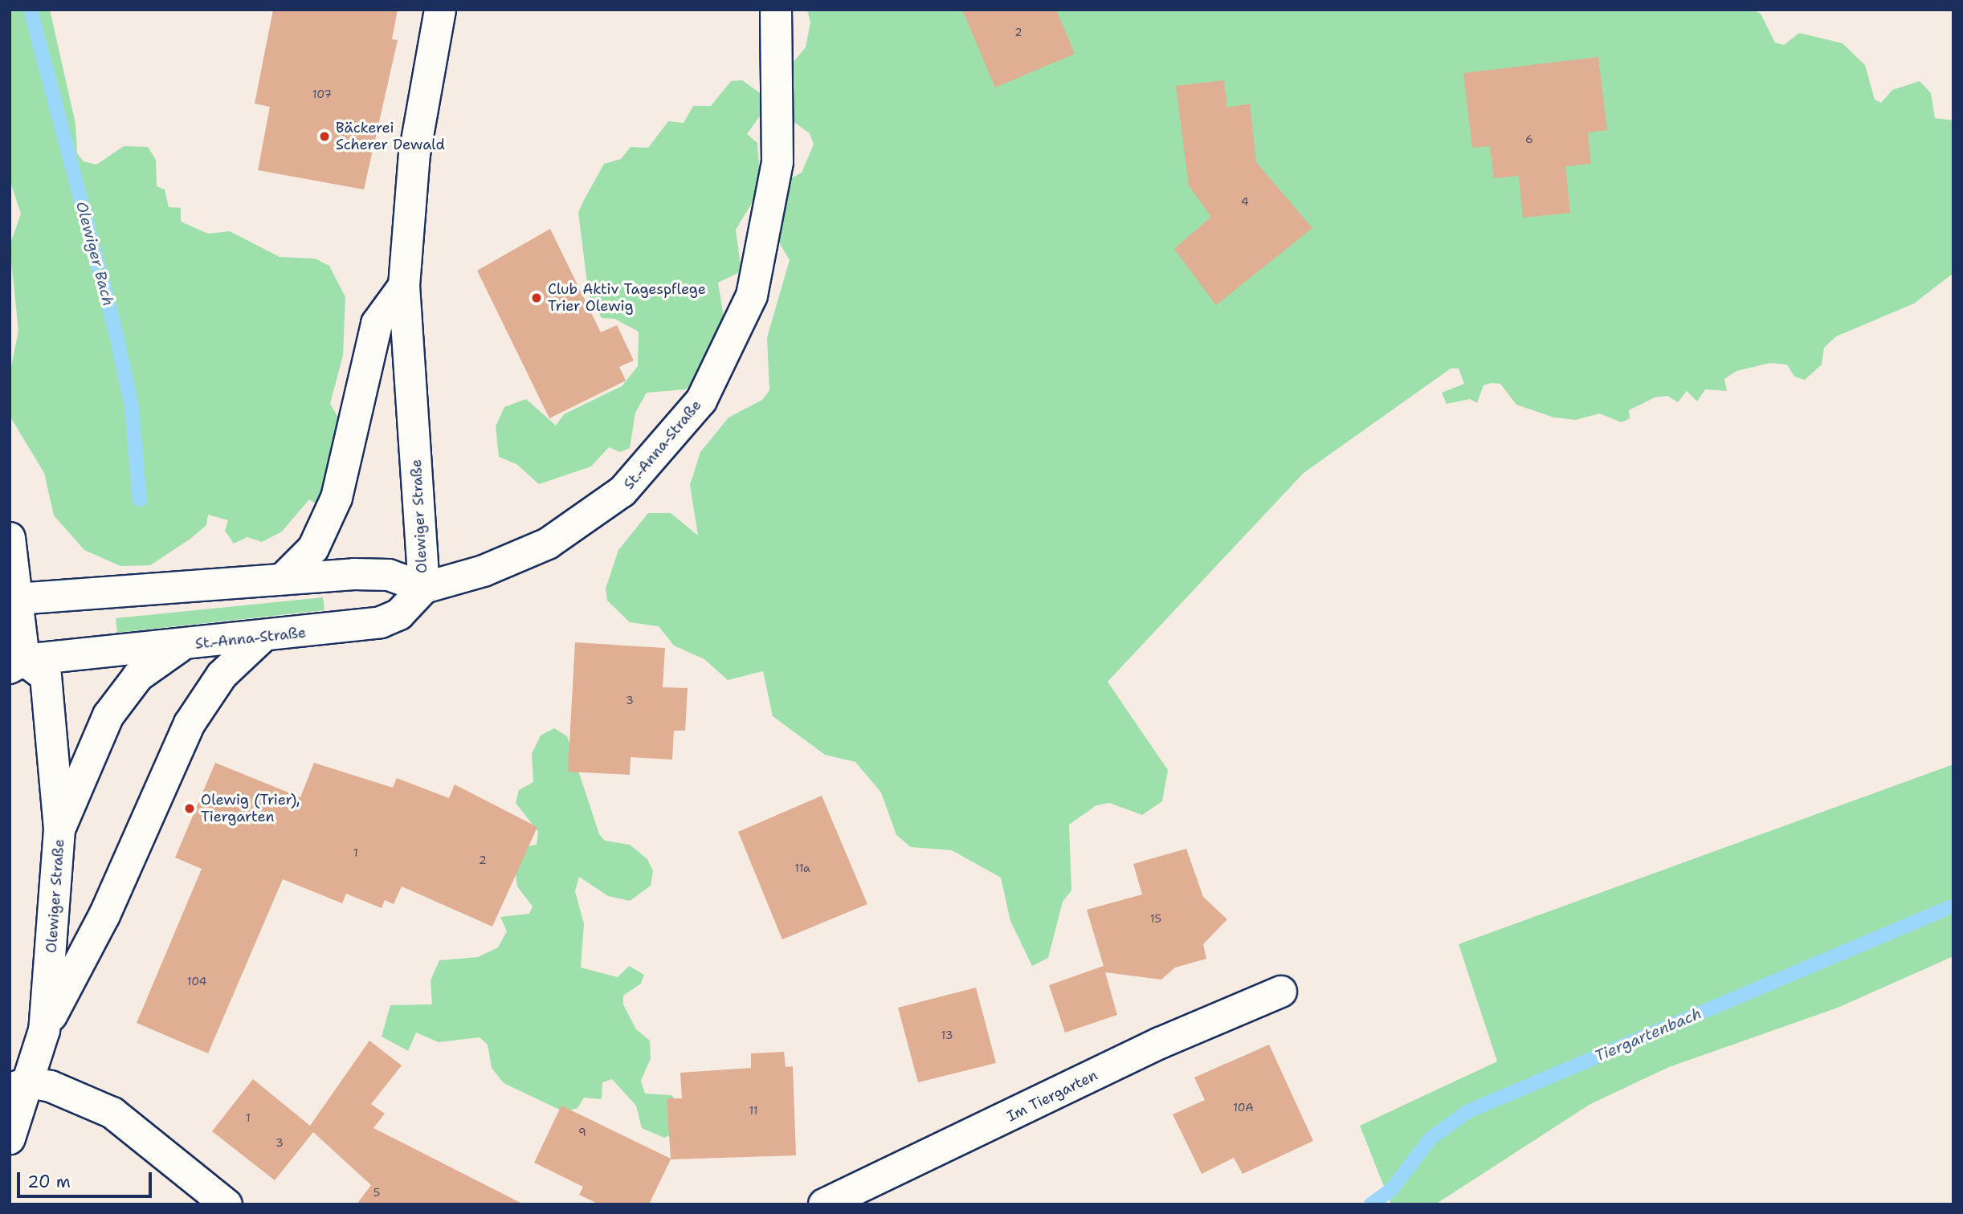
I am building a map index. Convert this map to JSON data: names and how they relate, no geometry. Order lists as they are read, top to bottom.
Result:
{
  "streets": {
    "street": ["St.-Anna-Straße", "Olewiger Straße", "Im Tiergarten"]
  },
  "crossings": [
    ["St.-Anna-Straße", "Olewiger Straße"]
  ],
  "water": ["Olewiger Bach", "Tiergartenbach"],
  "places": ["Bäckerei Scherer Dewald", "Club Aktiv Tagespflege Trier Olewig", "Olewig (Trier), Tiergarten"],
  "house_numbers": [
    "2",
    "107",
    "6",
    "4",
    "3",
    "1",
    "2",
    "11a",
    "15",
    "104",
    "13",
    "10A",
    "11",
    "1",
    "9",
    "3",
    "5"
  ],
  "scale_bar": "20 m"
}
